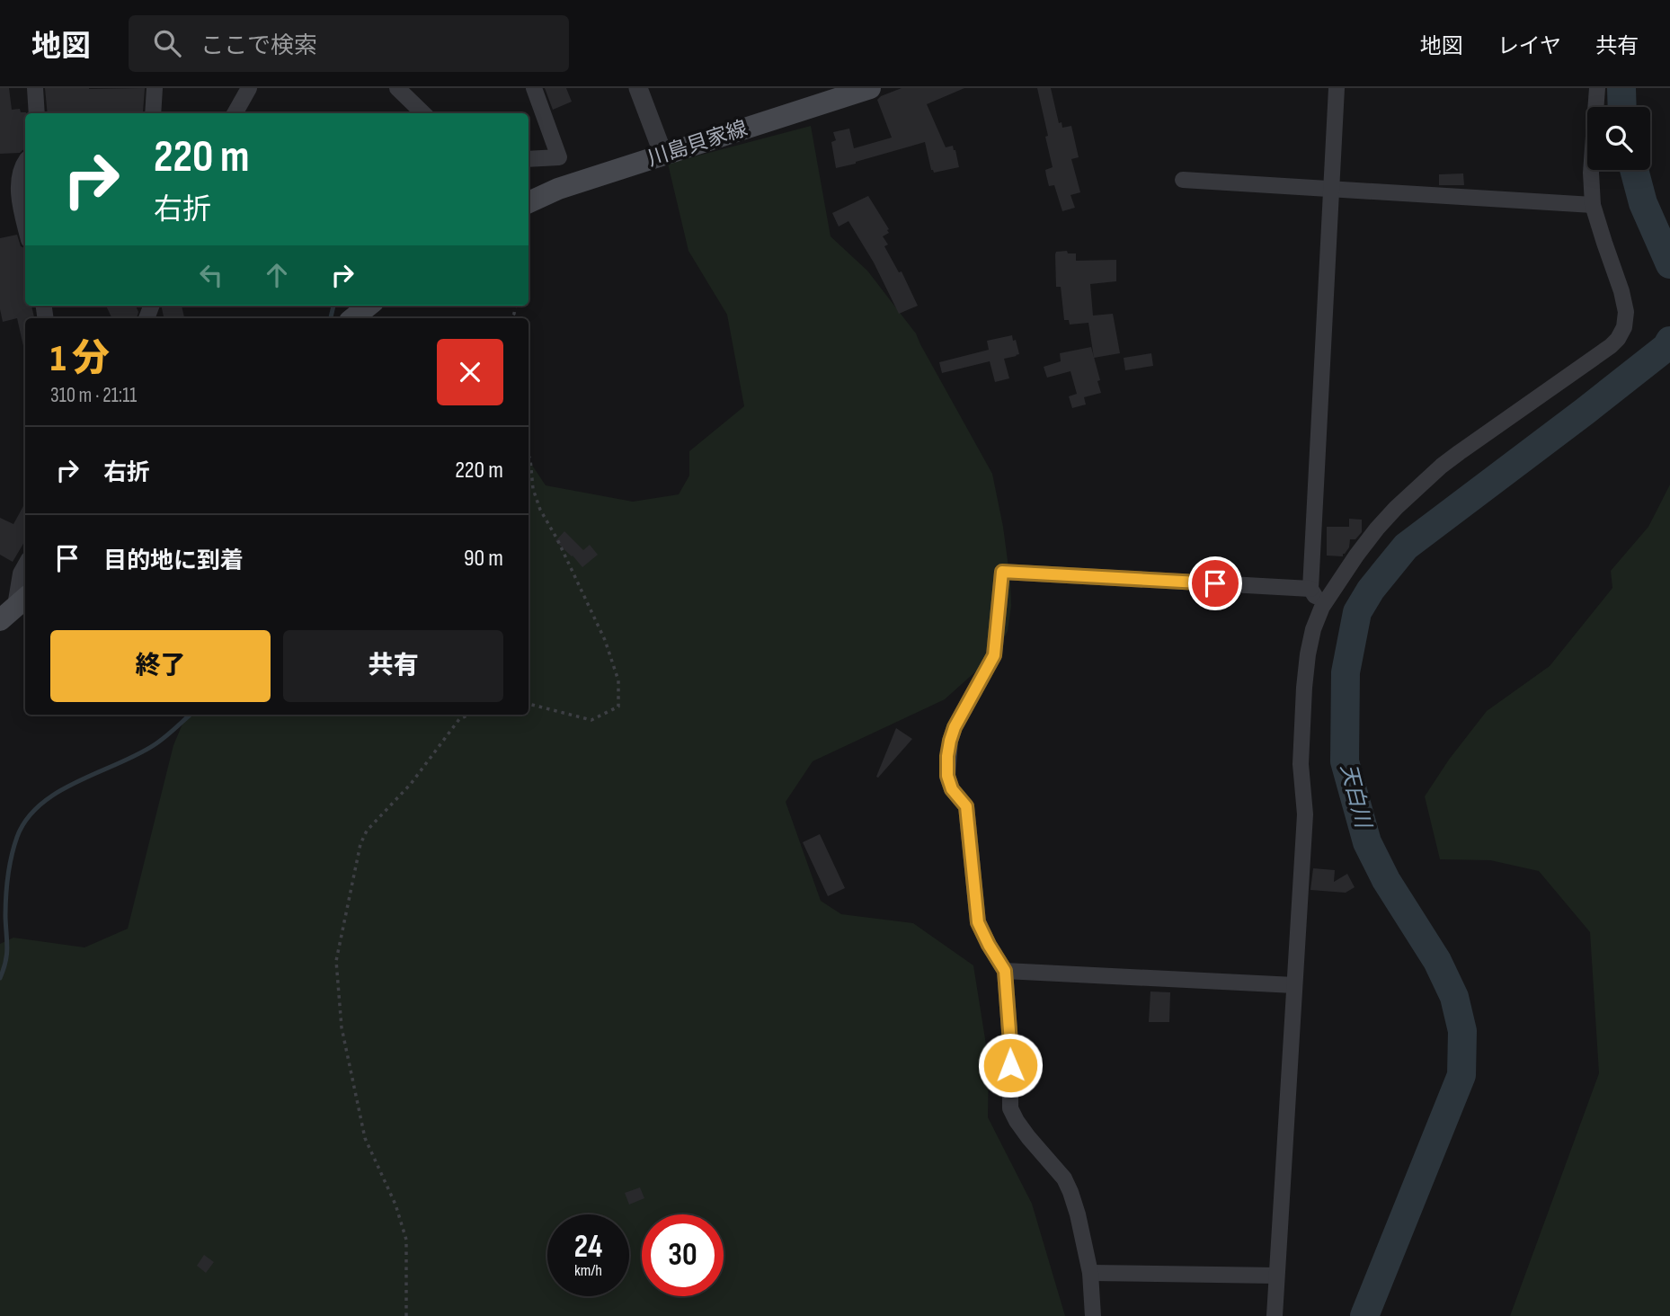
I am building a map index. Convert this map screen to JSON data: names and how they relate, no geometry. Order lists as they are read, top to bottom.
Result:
{
  "streets": {
    "main road": ["川島貝家線"]
  },
  "water": ["天白川"],
  "page": {
    "header": "地図",
    "search": "ここで検索",
    "nav": ["地図", "レイヤ", "共有"],
    "turn": ["220 m", "右折"],
    "heading": ["1 分", "310 m · 21:11"],
    "list": [
      {
        "name": "右折",
        "value": "220 m"
      },
      {
        "name": "目的地に到着",
        "value": "90 m"
      }
    ],
    "buttons": ["終了", "共有"],
    "speed": "24 km/h",
    "limit": "30"
  }
}
